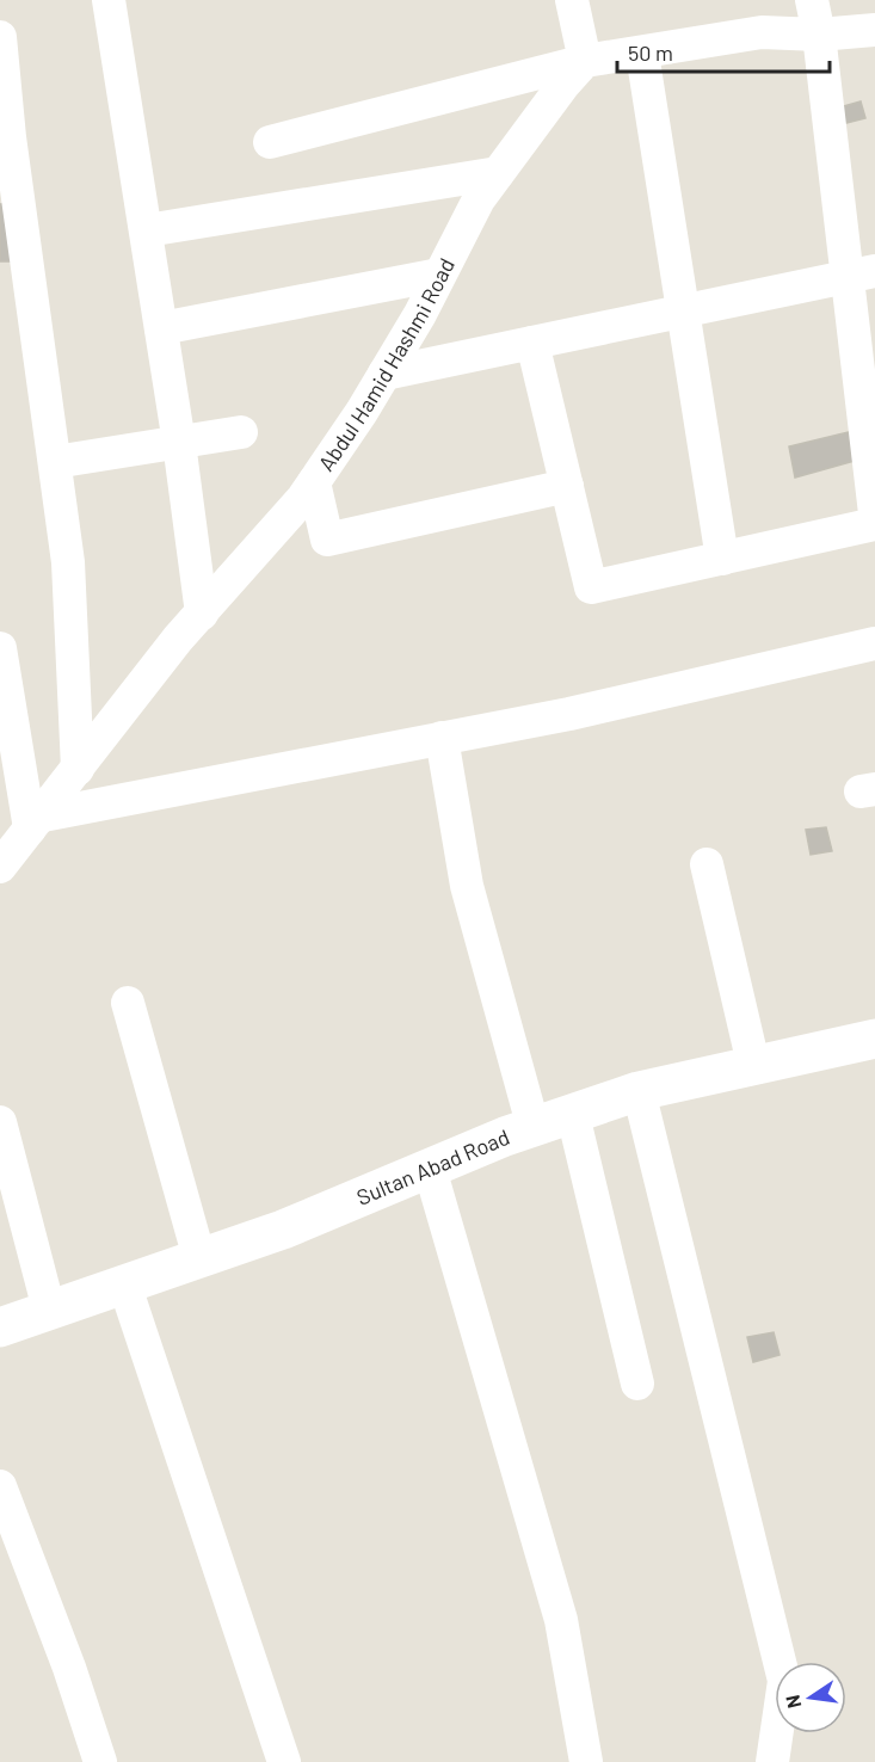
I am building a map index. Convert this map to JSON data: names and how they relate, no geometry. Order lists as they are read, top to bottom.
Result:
{
  "streets": {
    "street": ["Abdul Hamid Hashmi Road", "Sultan Abad Road"]
  },
  "scale_bar": "50 m",
  "north": "left"
}
